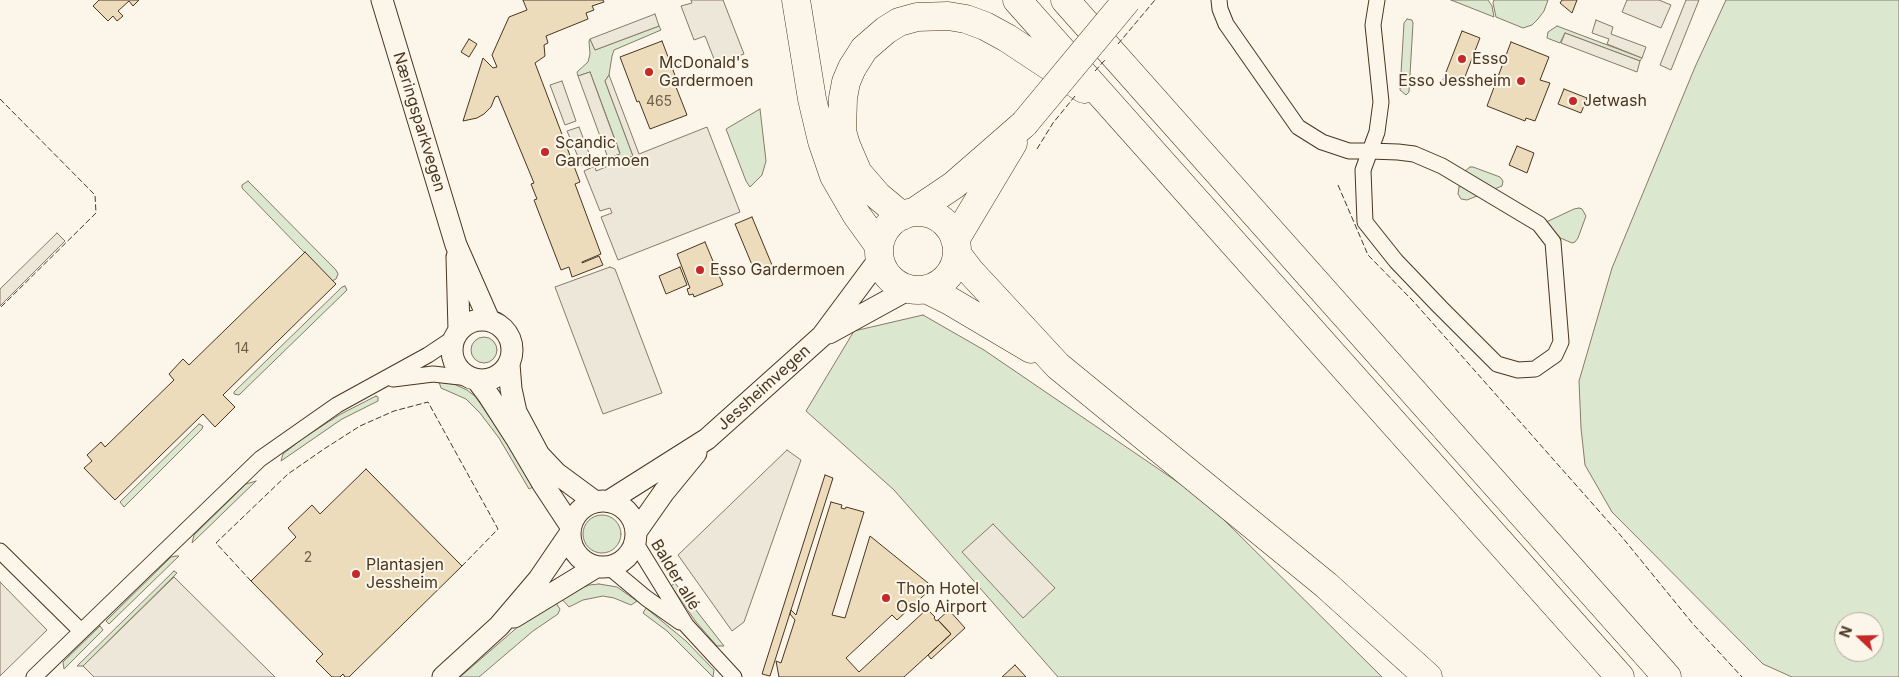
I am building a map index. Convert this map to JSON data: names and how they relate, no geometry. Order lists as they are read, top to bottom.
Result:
{
  "streets": {
    "main road": ["Næringsparkvegen", "Jessheimvegen"],
    "street": ["Balder allé"]
  },
  "crossings": [
    ["Næringsparkvegen", "Jessheimvegen"],
    ["Næringsparkvegen", "Balder allé"],
    ["Jessheimvegen", "Balder allé"]
  ],
  "places": [
    "Esso",
    "McDonald's Gardermoen",
    "Esso Jessheim",
    "Jetwash",
    "Scandic Gardermoen",
    "Esso Gardermoen",
    "Plantasjen Jessheim",
    "Thon Hotel Oslo Airport"
  ],
  "house_numbers": ["465", "14", "2"],
  "north": "left"
}
